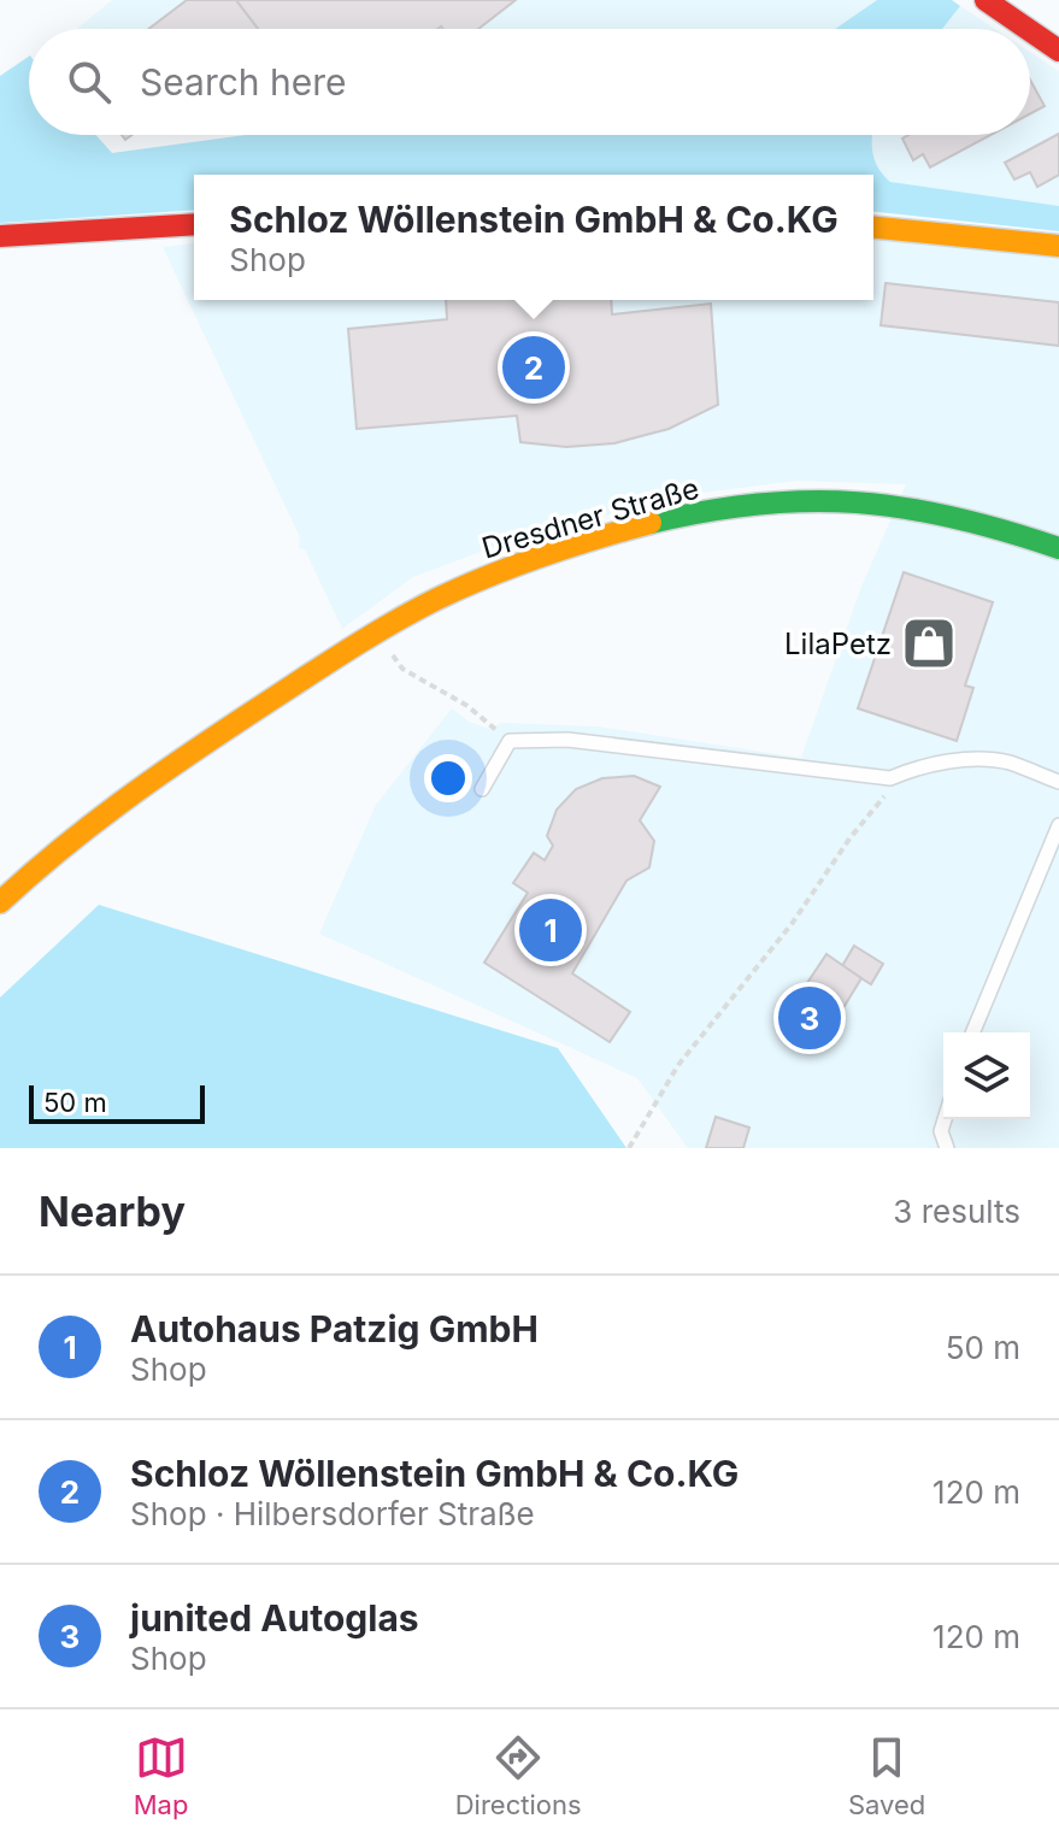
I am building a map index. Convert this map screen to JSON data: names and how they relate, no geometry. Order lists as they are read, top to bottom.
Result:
{
  "streets": {
    "main road": ["Dresdner Straße"]
  },
  "places": {
    "shop": ["LilaPetz"]
  },
  "scale_bar": "50 m",
  "page": {
    "search": "Search here",
    "popup": ["Schloz Wöllenstein GmbH & Co.KG", "Shop"],
    "pins": ["2", "1", "3"],
    "scale": "50 m",
    "heading": ["Nearby", "3 results"],
    "list": [
      {
        "mark": "1",
        "name": "Autohaus Patzig GmbH",
        "note": "Shop",
        "value": "50 m"
      },
      {
        "mark": "2",
        "name": "Schloz Wöllenstein GmbH & Co.KG",
        "note": "Shop · Hilbersdorfer Straße",
        "value": "120 m"
      },
      {
        "mark": "3",
        "name": "junited Autoglas",
        "note": "Shop",
        "value": "120 m"
      }
    ],
    "nav": ["Map", "Directions", "Saved"]
  }
}
